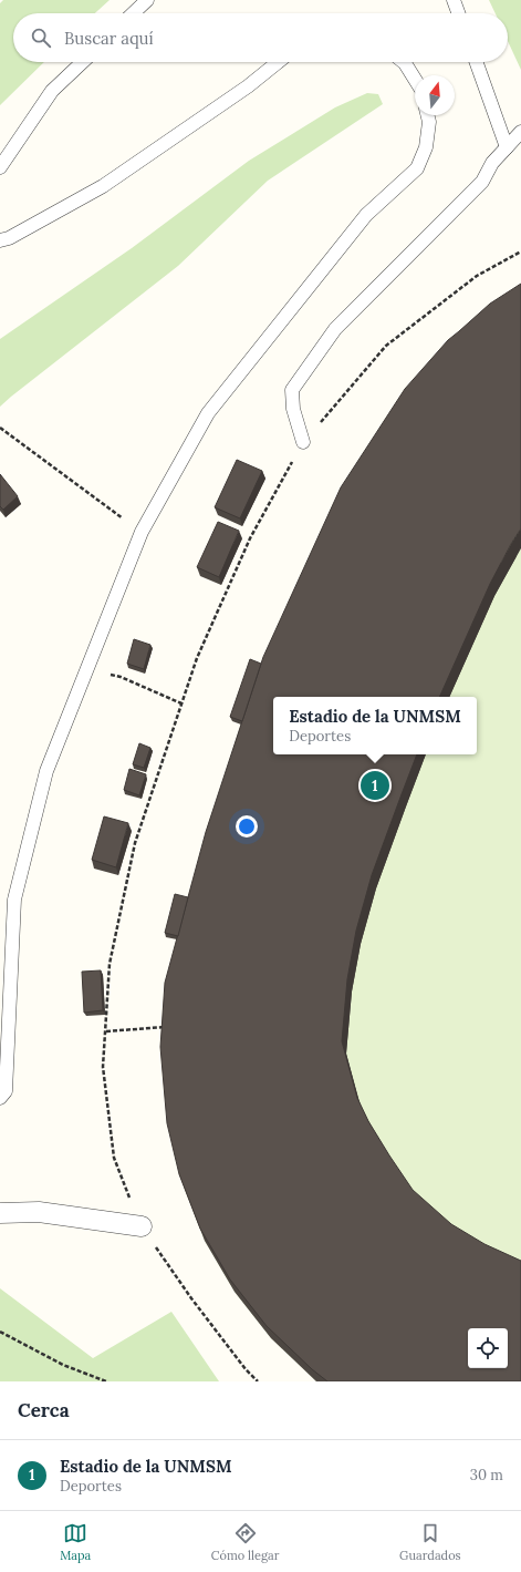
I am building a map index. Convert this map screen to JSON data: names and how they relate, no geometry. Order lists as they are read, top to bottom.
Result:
{
  "north": "top",
  "page": {
    "search": "Buscar aquí",
    "popup": ["Estadio de la UNMSM", "Deportes"],
    "pins": "1",
    "heading": "Cerca",
    "list": [
      {
        "mark": "1",
        "name": "Estadio de la UNMSM",
        "note": "Deportes",
        "value": "30 m"
      }
    ],
    "nav": ["Mapa", "Cómo llegar", "Guardados"]
  }
}
